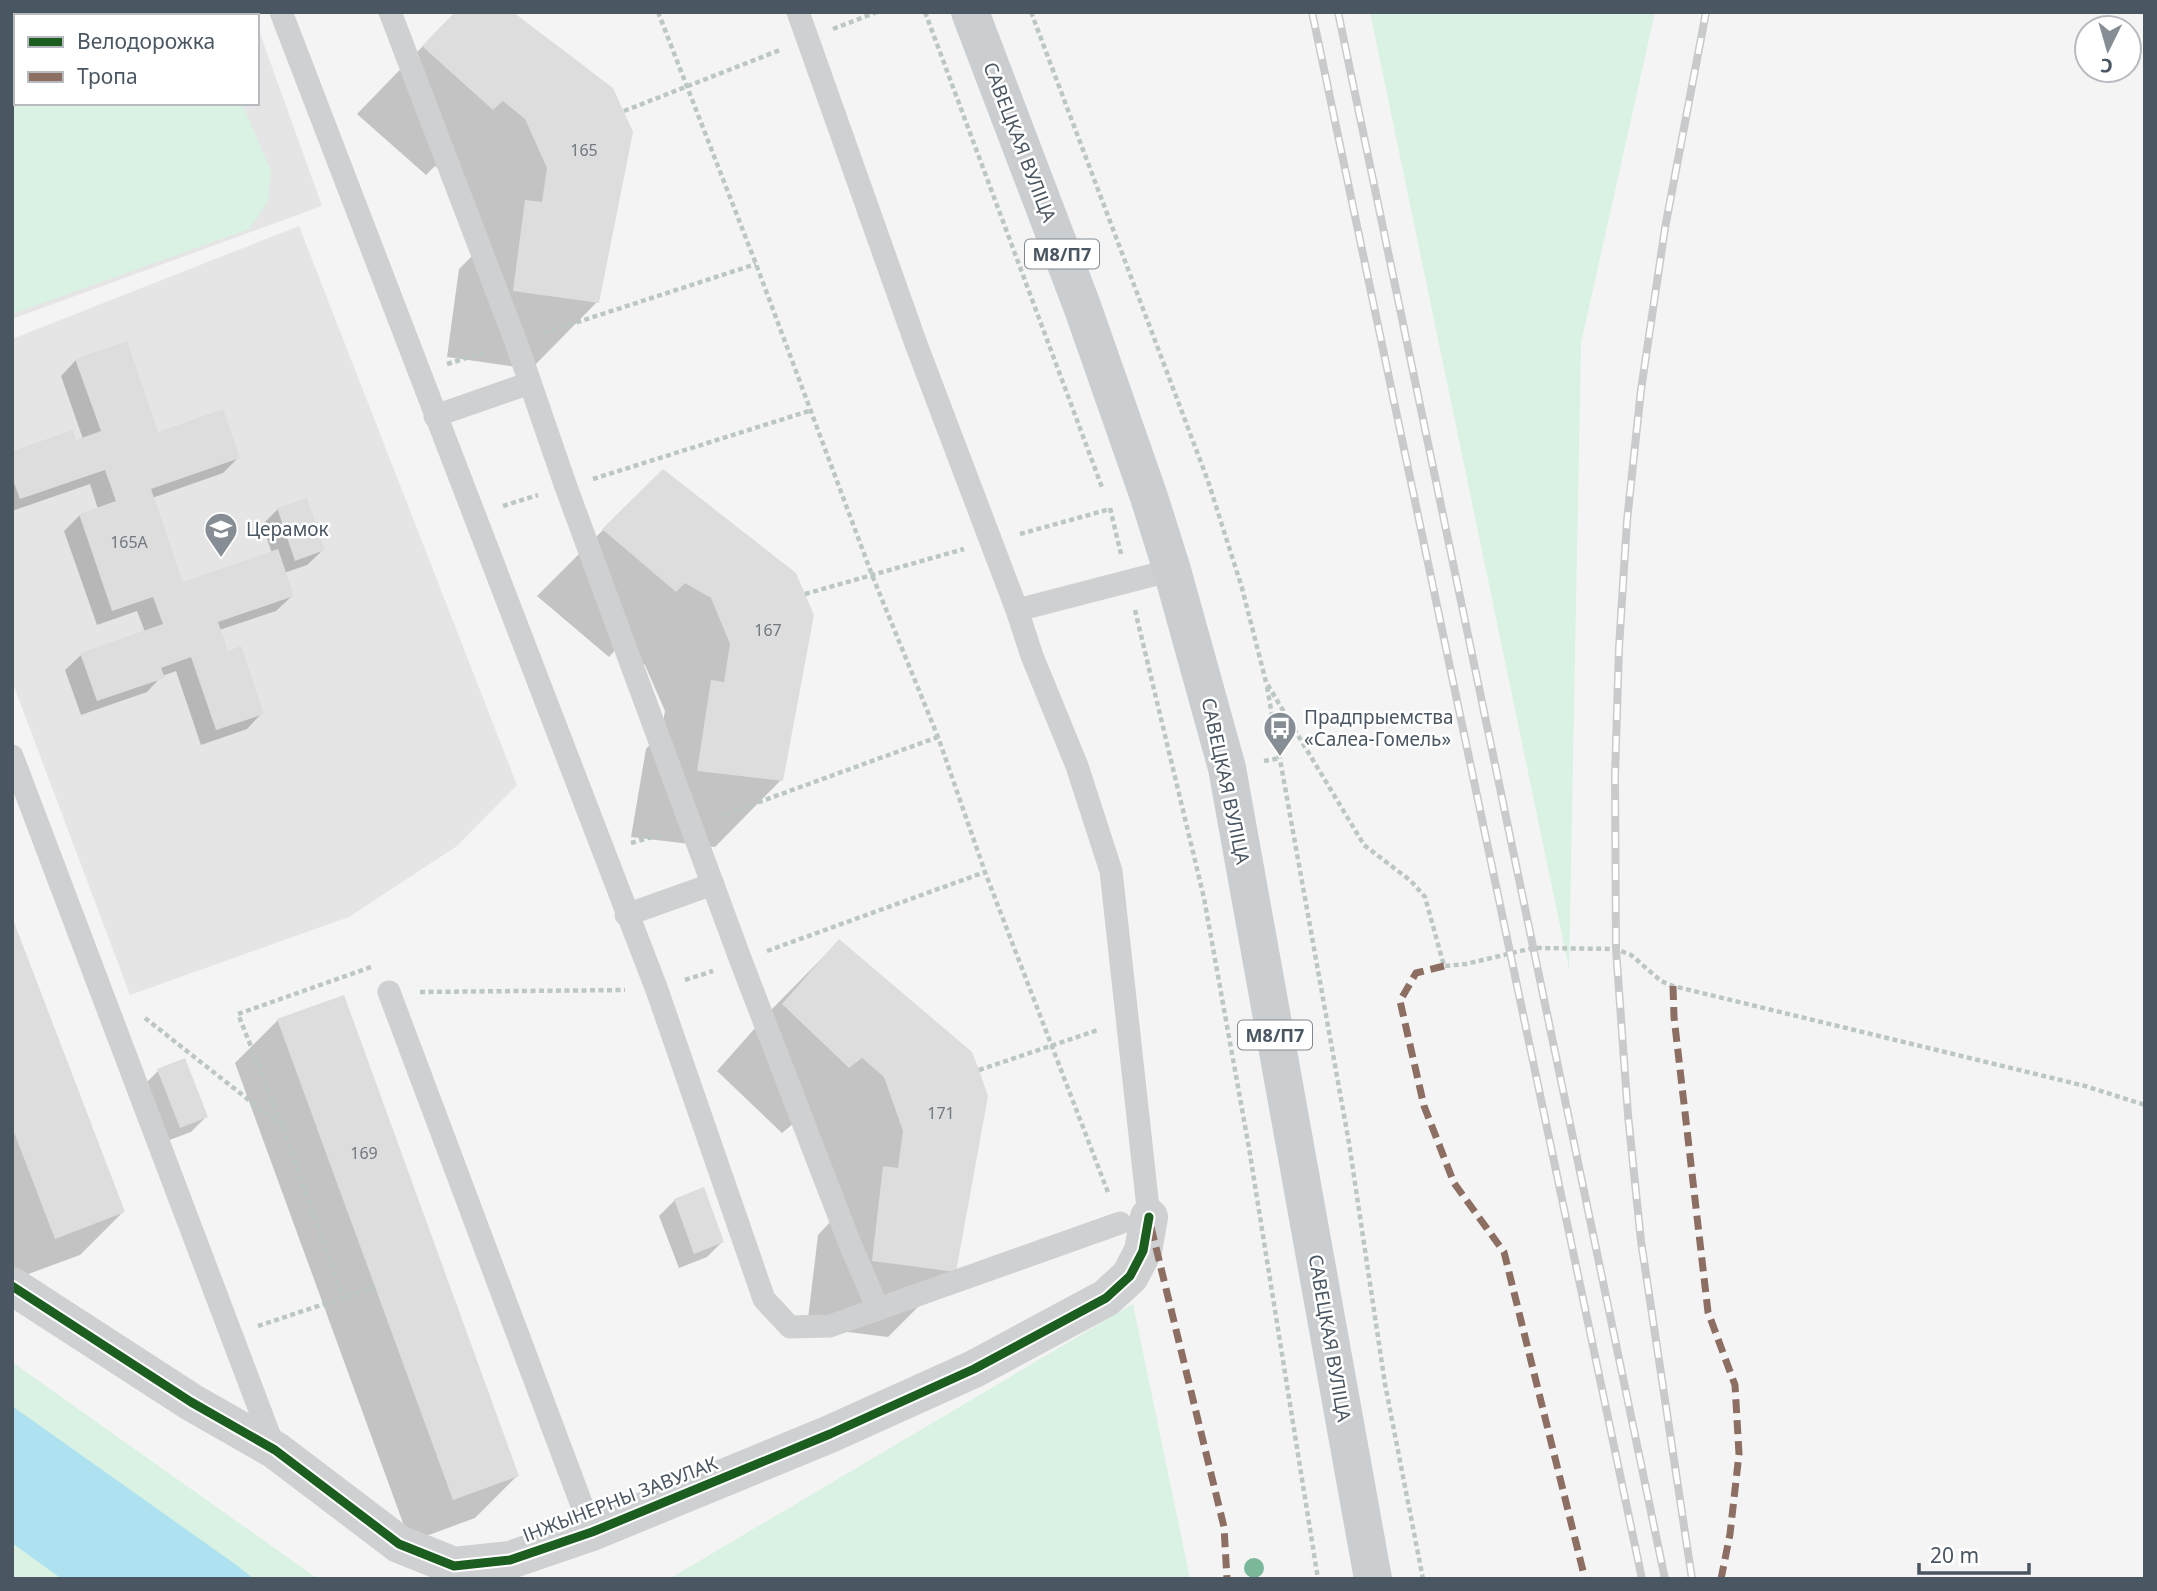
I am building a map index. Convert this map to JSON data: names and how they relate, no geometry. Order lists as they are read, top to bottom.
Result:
{
  "streets": {
    "main road": ["САВЕЦКАЯ ВУЛІЦА", "М8/П7"],
    "street": ["ІНЖЫНЕРНЫ ЗАВУЛАК"]
  },
  "places": {
    "school or university": ["Церамок"],
    "bus stop": ["Прадпрыемства «Салеа-Гомель»"]
  },
  "house_numbers": [
    "165",
    "165А",
    "167",
    "171",
    "169"
  ],
  "legend": ["Велодорожка", "Тропа"],
  "scale_bar": "20 m",
  "north": "bottom"
}
